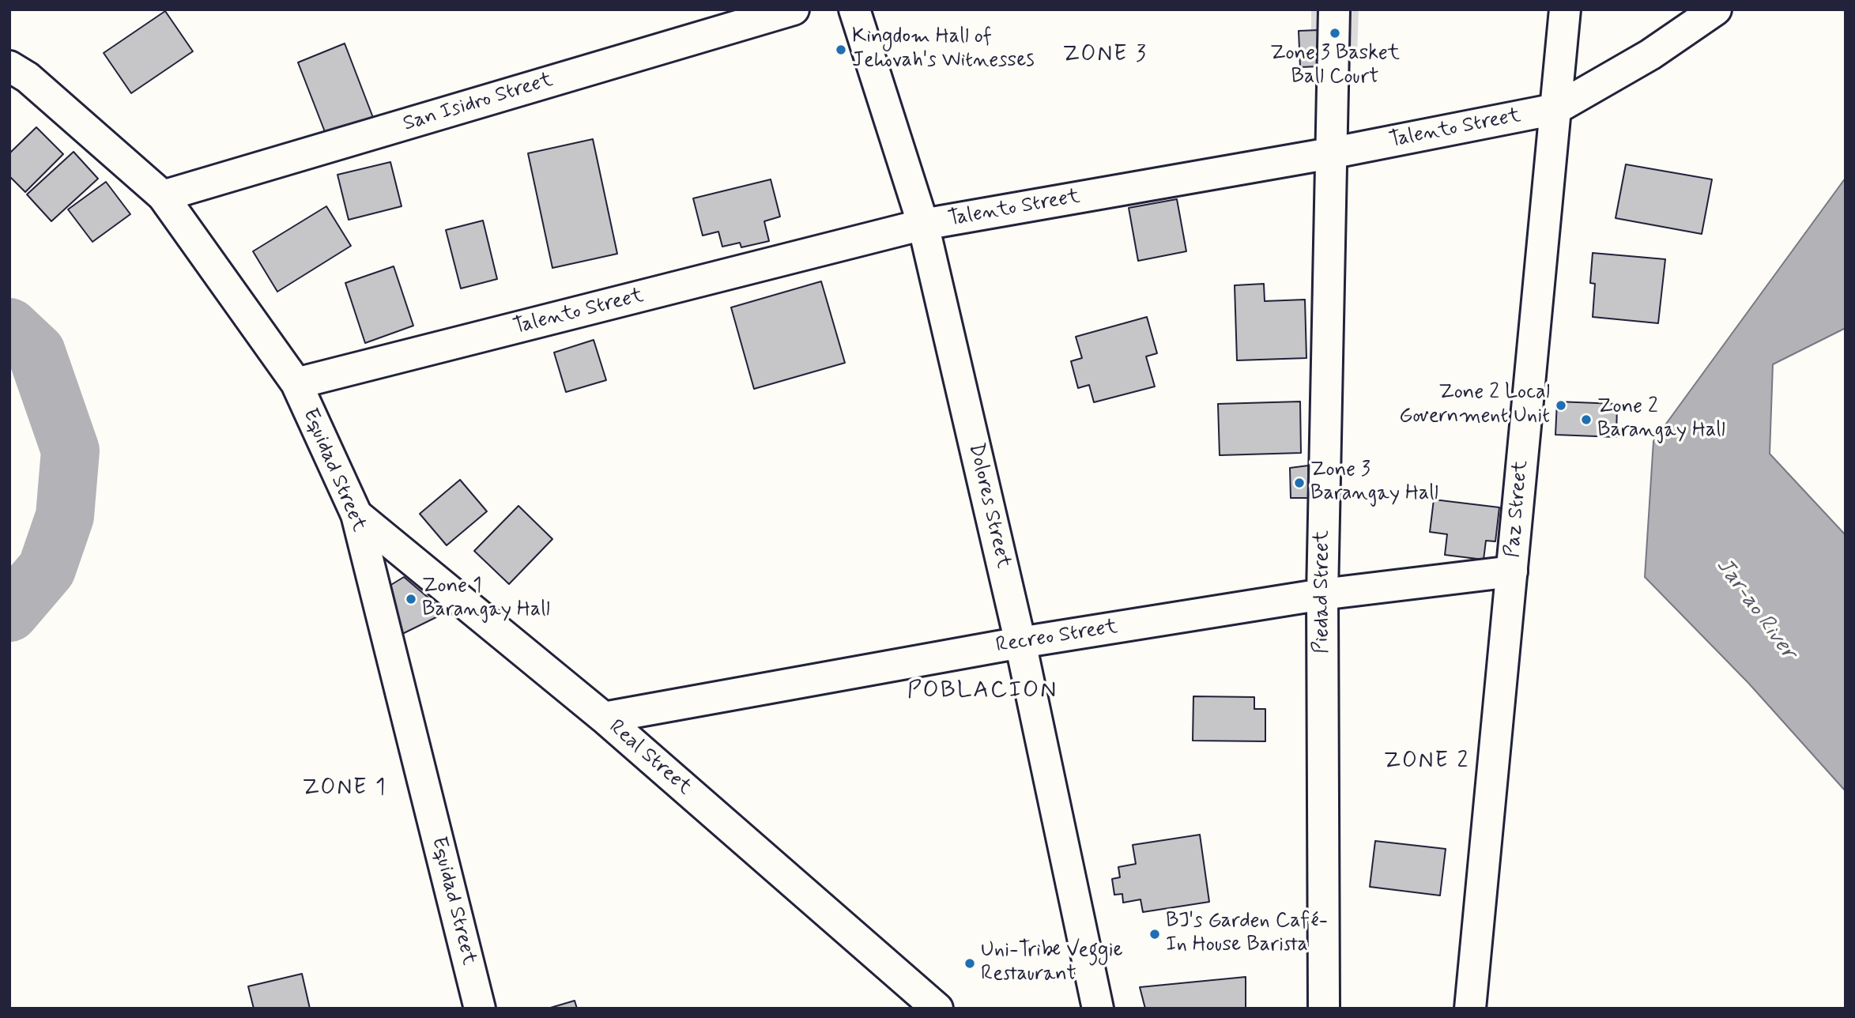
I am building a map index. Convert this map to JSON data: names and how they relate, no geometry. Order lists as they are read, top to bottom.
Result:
{
  "streets": {
    "street": [
      "San Isidro Street",
      "Talento Street",
      "Equidad Street",
      "Dolores Street",
      "Paz Street",
      "Piedad Street",
      "Recreo Street",
      "Real Street"
    ]
  },
  "crossings": [
    ["San Isidro Street", "Equidad Street"],
    ["Talento Street", "Equidad Street"],
    ["Talento Street", "Dolores Street"],
    ["Talento Street", "Paz Street"],
    ["Talento Street", "Piedad Street"],
    ["Equidad Street", "Real Street"],
    ["Dolores Street", "Recreo Street"],
    ["Paz Street", "Recreo Street"],
    ["Piedad Street", "Recreo Street"],
    ["Recreo Street", "Real Street"]
  ],
  "districts": [
    "ZONE 3",
    "POBLACION",
    "ZONE 2",
    "ZONE 1"
  ],
  "water": ["Jar-ao River"],
  "places": [
    "Zone 3 Basket Ball Court",
    "Kingdom Hall of Jehovah's Witnesses",
    "Zone 2 Local Government Unit",
    "Zone 2 Barangay Hall",
    "Zone 3 Barangay Hall",
    "Zone 1 Barangay Hall",
    "BJ's Garden Café- In House Barista",
    "Uni-Tribe Veggie Restaurant"
  ]
}
